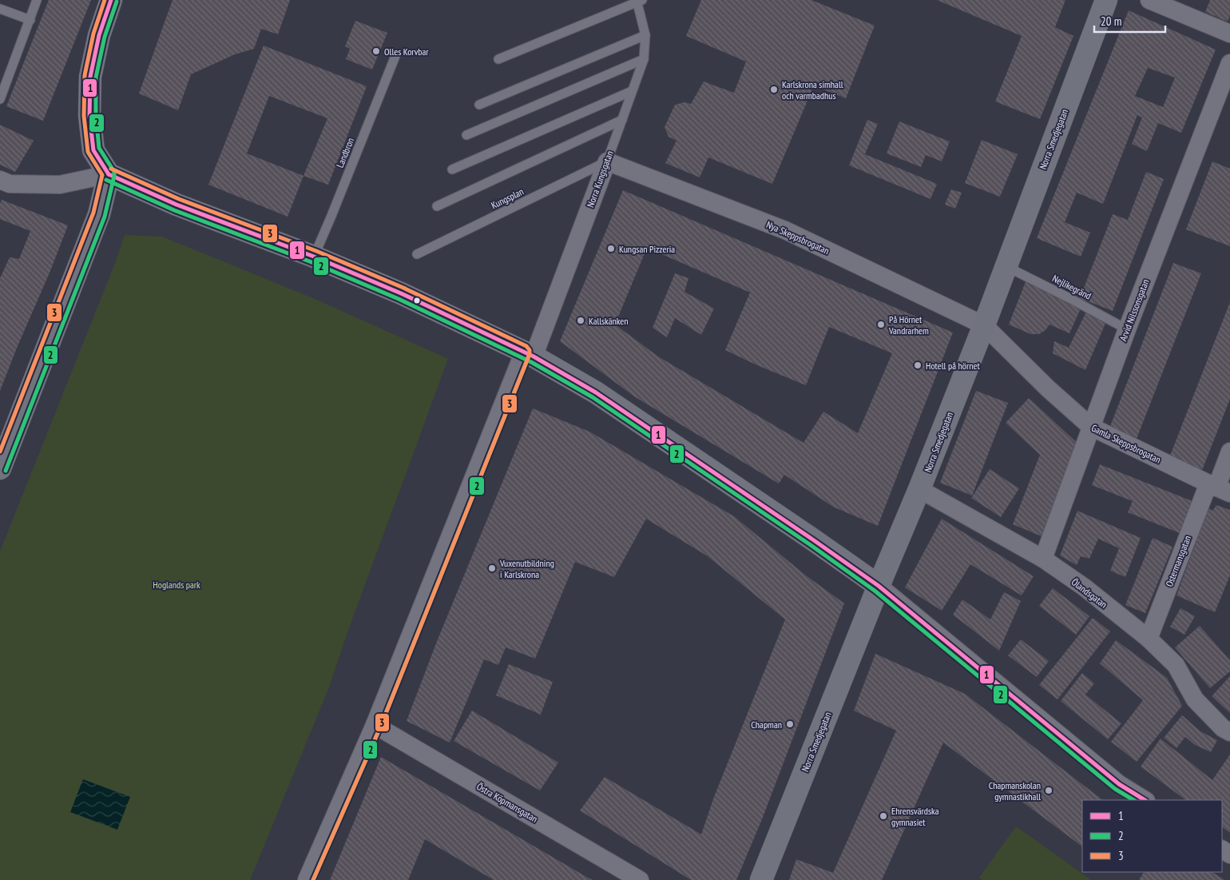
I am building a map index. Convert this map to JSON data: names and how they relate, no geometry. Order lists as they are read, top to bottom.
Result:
{
  "streets": {
    "street": [
      "Norra Smedjegatan",
      "Norra Kungsgatan",
      "Nya Skeppsbrogatan",
      "Arvid Nilssonsgatan",
      "Gamla Skeppsbrogatan",
      "Ostermansgatan",
      "Ölandsgatan",
      "Östra Köpmansgatan"
    ],
    "lane": ["Landbron", "Kungsplan", "Nejlikegränd"]
  },
  "crossings": [
    ["Norra Smedjegatan", "Nya Skeppsbrogatan"],
    ["Norra Smedjegatan", "Nejlikegränd"],
    ["Norra Smedjegatan", "Gamla Skeppsbrogatan"],
    ["Norra Smedjegatan", "Ölandsgatan"],
    ["Norra Kungsgatan", "Kungsplan"],
    ["Norra Kungsgatan", "Nya Skeppsbrogatan"],
    ["Norra Kungsgatan", "Östra Köpmansgatan"],
    ["Kungsplan", "Nya Skeppsbrogatan"],
    ["Nya Skeppsbrogatan", "Gamla Skeppsbrogatan"],
    ["Nejlikegränd", "Arvid Nilssonsgatan"],
    ["Arvid Nilssonsgatan", "Gamla Skeppsbrogatan"],
    ["Arvid Nilssonsgatan", "Ölandsgatan"],
    ["Gamla Skeppsbrogatan", "Ostermansgatan"],
    ["Ostermansgatan", "Ölandsgatan"]
  ],
  "parks": ["Hoglands park"],
  "places": [
    "Olles Korvbar",
    "Karlskrona simhall och varmbadhus",
    "Kungsan Pizzeria",
    "Kallskänken",
    "På Hörnet Vandrarhem",
    "Hotell på hörnet",
    "Vuxenutbildning i Karlskrona",
    "Chapman",
    "Chapmanskolan gymnastikhall",
    "Ehrensvärdska gymnasiet"
  ],
  "lines": ["transit line 1", "transit line 3", "transit line 2"],
  "legend": ["1", "2", "3"],
  "scale_bar": "20 m"
}
